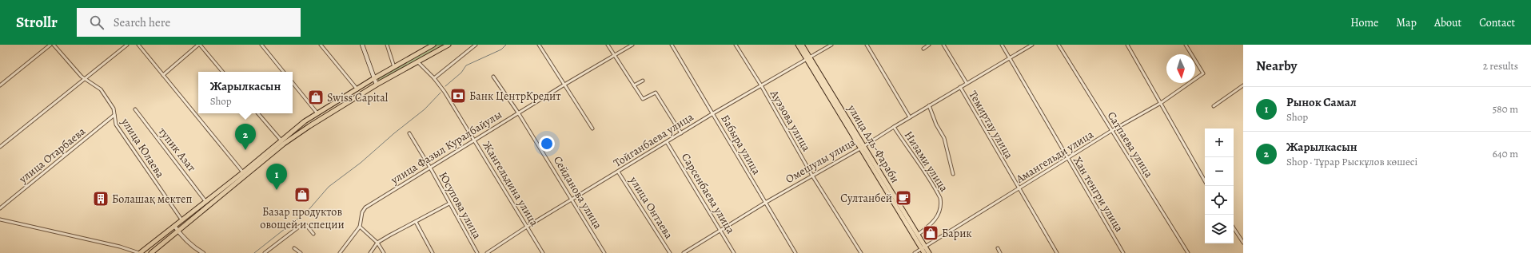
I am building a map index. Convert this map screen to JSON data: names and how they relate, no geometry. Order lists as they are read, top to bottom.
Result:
{
  "streets": {
    "main road": ["улица Аль-Фараби"],
    "street": [
      "Ауэзова улица",
      "Темиртау улица",
      "Тойганбаева улица",
      "Бабыра улица",
      "Сатпаева улица",
      "улица Фазыл Куралбайулы",
      "улица Юлаева",
      "тупик Азат",
      "улица Отарбаева",
      "Амангельди улица",
      "Омешулы улица",
      "Низами улица",
      "Жангельдина улица",
      "Сейданова улица",
      "Сарсенбаева улица",
      "Хан тенгри улица",
      "Юсупова улица",
      "улица Онтаева"
    ]
  },
  "crossings": [
    ["Ауэзова улица", "Тойганбаева улица"],
    ["Ауэзова улица", "Омешулы улица"],
    ["Темиртау улица", "Амангельди улица"],
    ["Темиртау улица", "Омешулы улица"],
    ["Тойганбаева улица", "улица Аль-Фараби"],
    ["Тойганбаева улица", "Бабыра улица"],
    ["Тойганбаева улица", "Жангельдина улица"],
    ["Тойганбаева улица", "Сейданова улица"],
    ["Тойганбаева улица", "Сарсенбаева улица"],
    ["Тойганбаева улица", "улица Онтаева"],
    ["улица Аль-Фараби", "Амангельди улица"],
    ["улица Аль-Фараби", "Омешулы улица"],
    ["улица Аль-Фараби", "Низами улица"],
    ["Бабыра улица", "Омешулы улица"],
    ["Сатпаева улица", "Амангельди улица"],
    ["улица Фазыл Куралбайулы", "Жангельдина улица"],
    ["улица Фазыл Куралбайулы", "Сейданова улица"],
    ["улица Фазыл Куралбайулы", "Юсупова улица"],
    ["улица Юлаева", "улица Отарбаева"],
    ["Амангельди улица", "Хан тенгри улица"],
    ["Омешулы улица", "Низами улица"],
    ["Омешулы улица", "Сарсенбаева улица"],
    ["Омешулы улица", "Хан тенгри улица"]
  ],
  "places": {
    "bank": ["Банк ЦентрКредит"],
    "shop": ["Swiss Capital", "Базар продуктов овощей и специи", "Барик"],
    "cafe": ["Султанбей"],
    "building": ["Болашақ мектеп"]
  },
  "north": "bottom",
  "page": {
    "header": "Strollr",
    "search": "Search here",
    "nav": [
      "Home",
      "Map",
      "About",
      "Contact"
    ],
    "heading": ["Nearby", "2 results"],
    "popup": ["Жарылкасын", "Shop"],
    "list": [
      {
        "mark": "1",
        "name": "Рынок Самал",
        "note": "Shop",
        "value": "580 m"
      },
      {
        "mark": "2",
        "name": "Жарылкасын",
        "note": "Shop · Тұрар Рыскұлов көшесі",
        "value": "640 m"
      }
    ],
    "pins": ["2", "1"],
    "map_buttons": ["+", "−"]
  }
}
